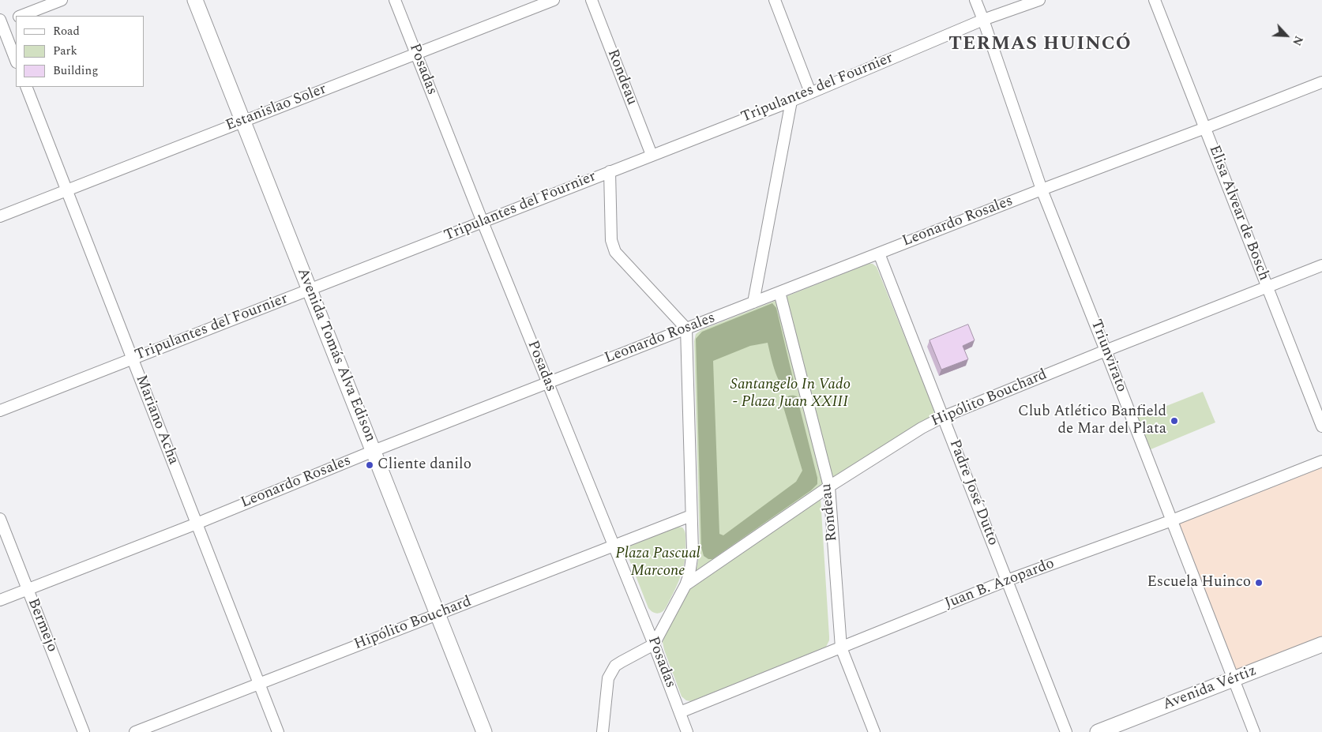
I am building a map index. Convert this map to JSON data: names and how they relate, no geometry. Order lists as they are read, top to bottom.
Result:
{
  "streets": {
    "main road": ["Avenida Tomás Alva Edison", "Avenida Vértiz"],
    "street": [
      "Posadas",
      "Rondeau",
      "Tripulantes del Fournier",
      "Estanislao Soler",
      "Elisa Alvear de Bosch",
      "Leonardo Rosales",
      "Triunvirato",
      "Hipólito Bouchard",
      "Mariano Acha",
      "Padre José Dutto",
      "Juan B. Azopardo",
      "Bermejo"
    ]
  },
  "crossings": [
    ["Posadas", "Tripulantes del Fournier"],
    ["Posadas", "Estanislao Soler"],
    ["Posadas", "Leonardo Rosales"],
    ["Posadas", "Hipólito Bouchard"],
    ["Posadas", "Juan B. Azopardo"],
    ["Rondeau", "Tripulantes del Fournier"],
    ["Rondeau", "Leonardo Rosales"],
    ["Rondeau", "Hipólito Bouchard"],
    ["Rondeau", "Juan B. Azopardo"],
    ["Tripulantes del Fournier", "Avenida Tomás Alva Edison"],
    ["Tripulantes del Fournier", "Triunvirato"],
    ["Tripulantes del Fournier", "Mariano Acha"],
    ["Estanislao Soler", "Avenida Tomás Alva Edison"],
    ["Estanislao Soler", "Mariano Acha"],
    ["Elisa Alvear de Bosch", "Leonardo Rosales"],
    ["Elisa Alvear de Bosch", "Hipólito Bouchard"],
    ["Leonardo Rosales", "Avenida Tomás Alva Edison"],
    ["Leonardo Rosales", "Triunvirato"],
    ["Leonardo Rosales", "Mariano Acha"],
    ["Leonardo Rosales", "Padre José Dutto"],
    ["Leonardo Rosales", "Bermejo"],
    ["Avenida Tomás Alva Edison", "Hipólito Bouchard"],
    ["Triunvirato", "Hipólito Bouchard"],
    ["Triunvirato", "Juan B. Azopardo"],
    ["Triunvirato", "Avenida Vértiz"],
    ["Hipólito Bouchard", "Mariano Acha"],
    ["Hipólito Bouchard", "Padre José Dutto"],
    ["Padre José Dutto", "Juan B. Azopardo"]
  ],
  "districts": ["TERMAS HUINCÓ"],
  "parks": ["Santangelo In Vado - Plaza Juan XXIII", "Plaza Pascual Marcone"],
  "places": ["Club Atlético Banfield de Mar del Plata", "Cliente danilo", "Escuela Huinco"],
  "legend": ["Road", "Park", "Building"],
  "north": "bottom right"
}
